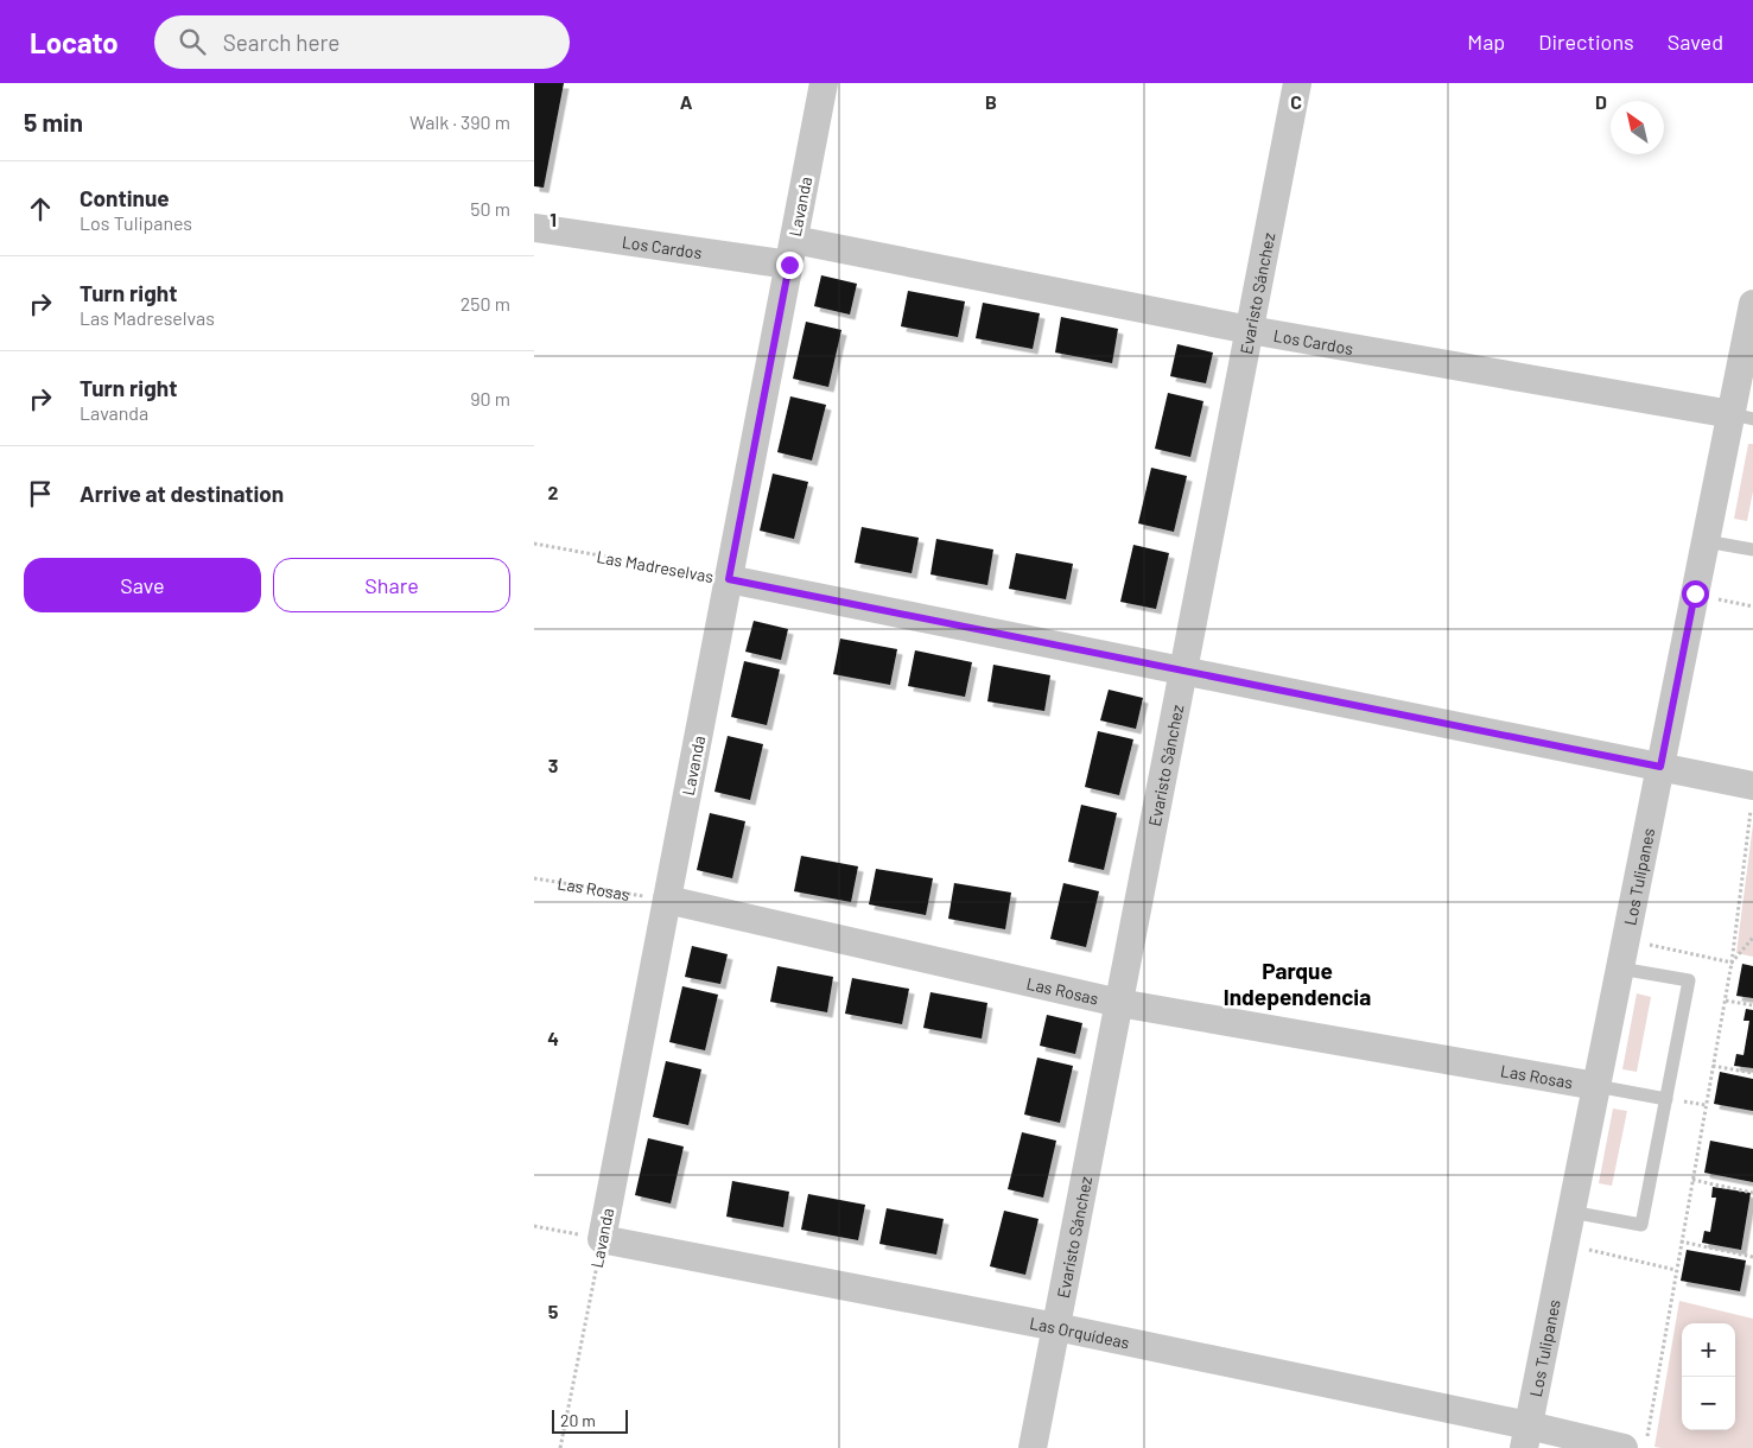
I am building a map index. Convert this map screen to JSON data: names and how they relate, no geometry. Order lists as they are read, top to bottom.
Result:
{
  "streets": {
    "street": [
      "Lavanda",
      "Los Cardos",
      "Evaristo Sánchez",
      "Las Madreselvas",
      "Los Tulipanes",
      "Las Rosas",
      "Las Orquídeas"
    ]
  },
  "crossings": [
    ["Lavanda", "Los Cardos"],
    ["Lavanda", "Las Madreselvas"],
    ["Lavanda", "Las Rosas"],
    ["Lavanda", "Las Orquídeas"],
    ["Los Cardos", "Evaristo Sánchez"],
    ["Los Cardos", "Los Tulipanes"],
    ["Evaristo Sánchez", "Las Madreselvas"],
    ["Evaristo Sánchez", "Las Rosas"],
    ["Evaristo Sánchez", "Las Orquídeas"],
    ["Las Madreselvas", "Los Tulipanes"],
    ["Los Tulipanes", "Las Rosas"],
    ["Los Tulipanes", "Las Orquídeas"]
  ],
  "districts": ["Parque Independencia"],
  "scale_bar": "20 m",
  "north": "top left",
  "page": {
    "header": "Locato",
    "search": "Search here",
    "nav": ["Map", "Directions", "Saved"],
    "heading": ["5 min", "Walk · 390 m"],
    "list": [
      ["Continue", "Los Tulipanes", "50 m"],
      ["Turn right", "Las Madreselvas", "250 m"],
      ["Turn right", "Lavanda", "90 m"],
      "Arrive at destination"
    ],
    "buttons": ["Save", "Share"],
    "map_buttons": ["+", "−"],
    "scale": "20 m"
  },
  "grid": {
    "columns": [
      "A",
      "B",
      "C",
      "D"
    ],
    "rows": [
      "1",
      "2",
      "3",
      "4",
      "5"
    ]
  }
}
